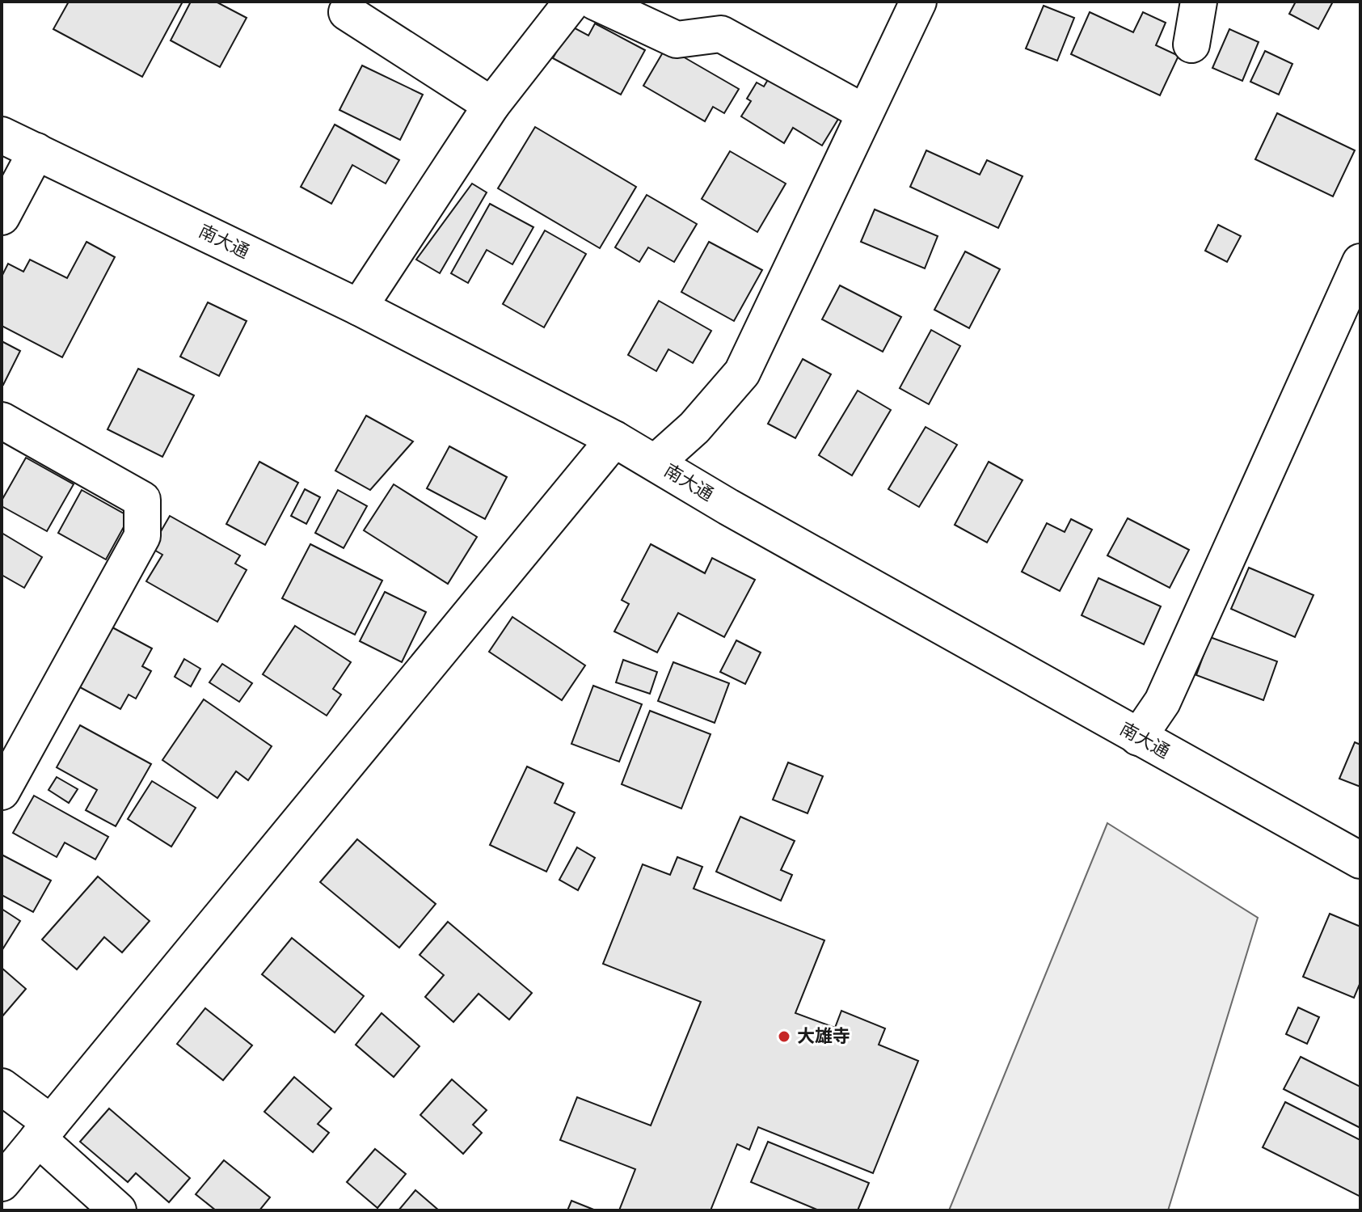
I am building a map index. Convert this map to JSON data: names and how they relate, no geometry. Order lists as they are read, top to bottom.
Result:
{
  "streets": {
    "street": ["南大通"]
  },
  "places": ["大雄寺"]
}
